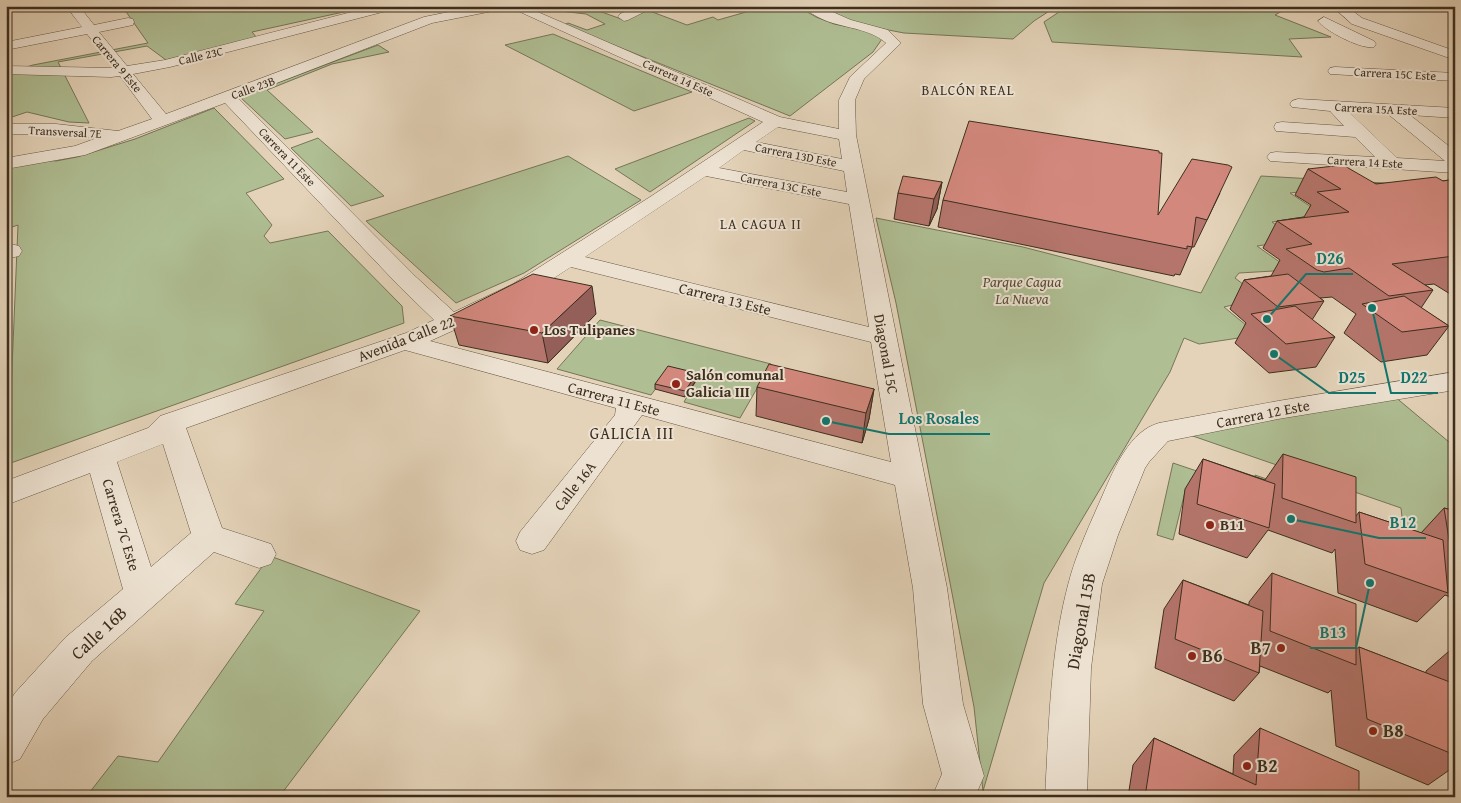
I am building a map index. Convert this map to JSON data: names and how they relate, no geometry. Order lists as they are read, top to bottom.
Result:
{
  "streets": {
    "street": [
      "Calle 23C",
      "Carrera 9 Este",
      "Carrera 15C Este",
      "Carrera 14 Este",
      "Calle 23B",
      "Carrera 15A Este",
      "Transversal 7E",
      "Carrera 13D Este",
      "Carrera 11 Este",
      "Carrera 13C Este",
      "Carrera 13 Este",
      "Avenida Calle 22",
      "Diagonal 15C",
      "Carrera 12 Este",
      "Calle 16A",
      "Carrera 7C Este",
      "Diagonal 15B",
      "Calle 16B"
    ]
  },
  "crossings": [
    ["Calle 23C", "Carrera 9 Este"],
    ["Carrera 9 Este", "Calle 23B"],
    ["Carrera 15C Este", "Carrera 15A Este"],
    ["Carrera 14 Este", "Avenida Calle 22"],
    ["Carrera 14 Este", "Diagonal 15C"],
    ["Calle 23B", "Transversal 7E"],
    ["Calle 23B", "Carrera 11 Este"],
    ["Carrera 13D Este", "Avenida Calle 22"],
    ["Carrera 13D Este", "Diagonal 15C"],
    ["Carrera 11 Este", "Avenida Calle 22"],
    ["Carrera 11 Este", "Diagonal 15C"],
    ["Carrera 11 Este", "Calle 16A"],
    ["Carrera 13C Este", "Avenida Calle 22"],
    ["Carrera 13C Este", "Diagonal 15C"],
    ["Carrera 13 Este", "Avenida Calle 22"],
    ["Carrera 13 Este", "Diagonal 15C"],
    ["Avenida Calle 22", "Carrera 7C Este"],
    ["Carrera 12 Este", "Diagonal 15B"],
    ["Carrera 7C Este", "Calle 16B"]
  ],
  "districts": ["BALCÓN REAL", "LA CAGUA II", "GALICIA III"],
  "parks": ["Parque Cagua La Nueva"],
  "places": [
    "D22",
    "D26",
    "Los Tulipanes",
    "D25",
    "Salón comunal Galicia III",
    "Los Rosales",
    "B12",
    "B11",
    "B13",
    "B7",
    "B6",
    "B8",
    "B2"
  ]
}
